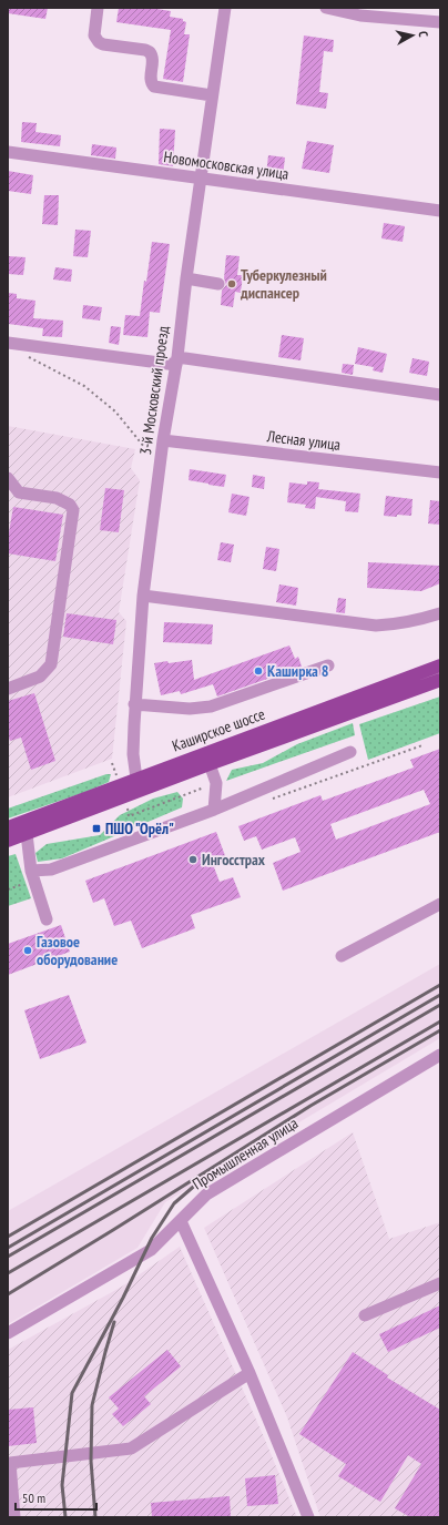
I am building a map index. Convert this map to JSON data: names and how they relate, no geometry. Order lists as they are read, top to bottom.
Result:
{
  "streets": {
    "main road": ["Каширское шоссе"],
    "street": [
      "Новомосковская улица",
      "3-й Московский проезд",
      "Лесная улица",
      "Промышленная улица"
    ]
  },
  "crossings": [
    ["Новомосковская улица", "3-й Московский проезд"],
    ["3-й Московский проезд", "Лесная улица"],
    ["3-й Московский проезд", "Каширское шоссе"]
  ],
  "places": {
    "other": [
      "Туберкулезный диспансер",
      "Каширка 8",
      "Ингосстрах",
      "Газовое оборудование"
    ],
    "transit": ["ПШО \"Орёл\""]
  },
  "scale_bar": "50 m",
  "north": "right"
}
